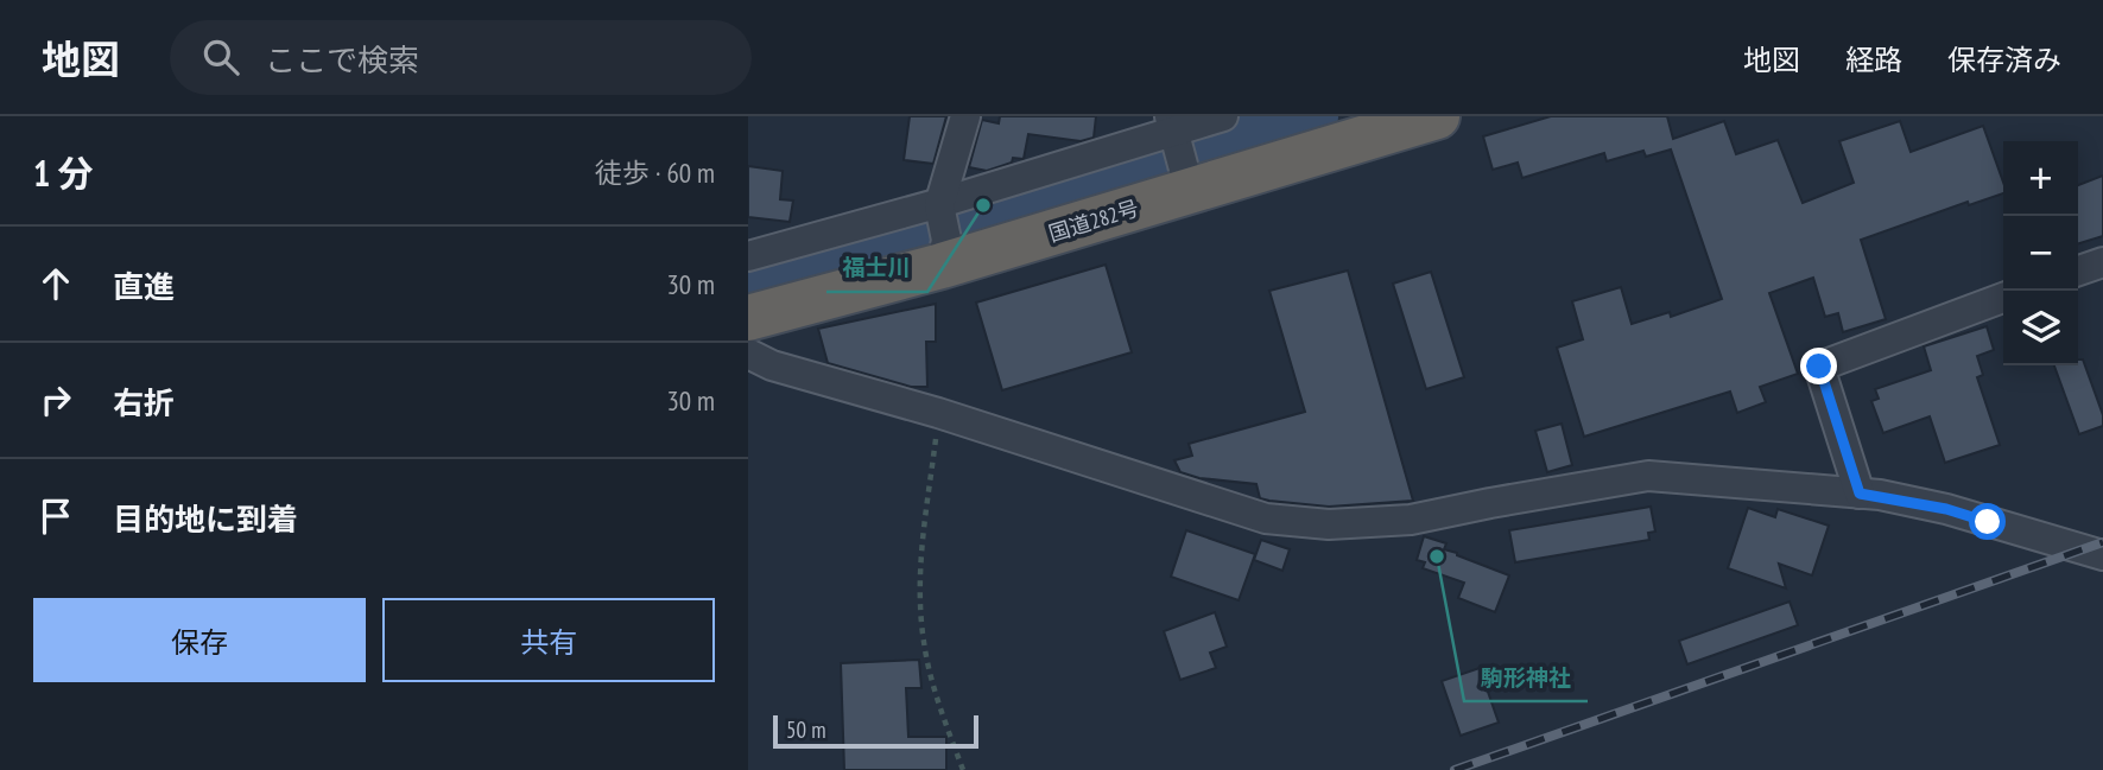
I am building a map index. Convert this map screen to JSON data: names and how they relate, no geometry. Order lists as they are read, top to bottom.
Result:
{
  "streets": {
    "highway": ["国道282号"]
  },
  "places": ["福士川", "駒形神社"],
  "scale_bar": "50 m",
  "page": {
    "header": "地図",
    "search": "ここで検索",
    "nav": ["地図", "経路", "保存済み"],
    "heading": ["1 分", "徒歩 · 60 m"],
    "map_buttons": ["+", "−"],
    "list": [
      ["直進", "30 m"],
      ["右折", "30 m"],
      "目的地に到着"
    ],
    "buttons": ["保存", "共有"],
    "scale": "50 m"
  }
}
